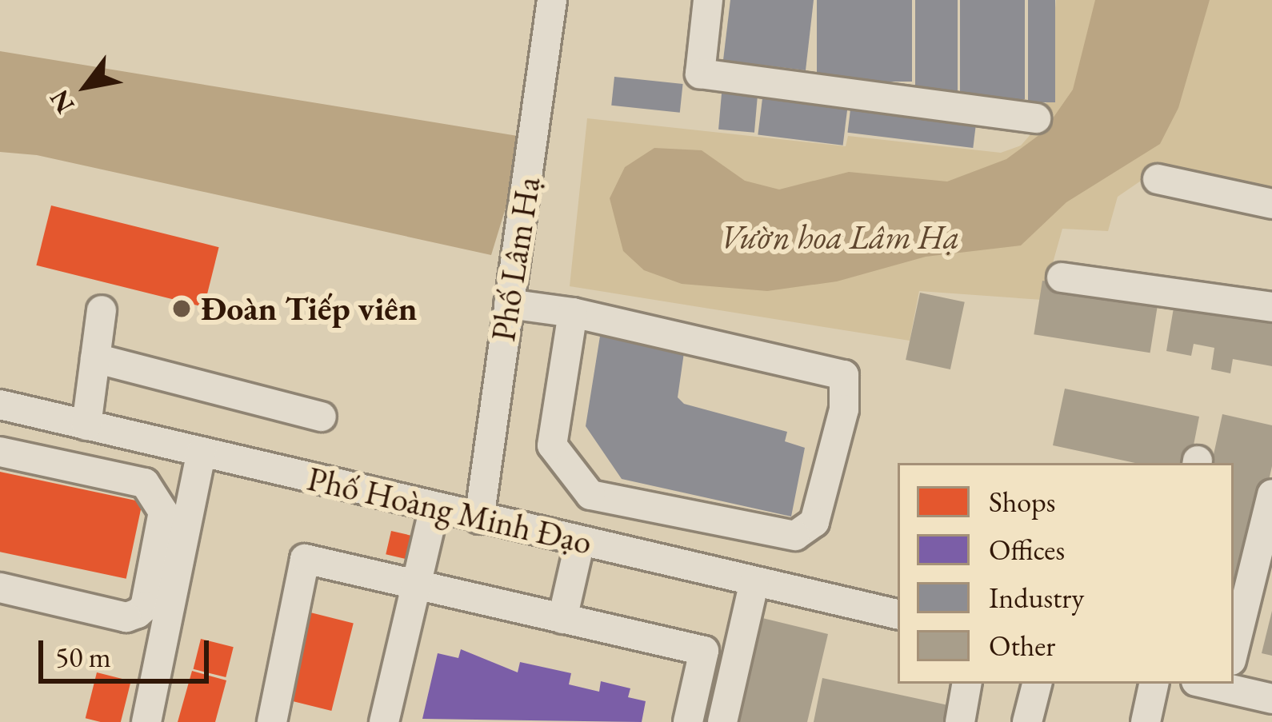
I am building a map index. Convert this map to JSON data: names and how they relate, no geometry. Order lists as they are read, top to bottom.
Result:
{
  "streets": {
    "street": ["Phố Lâm Hạ", "Phố Hoàng Minh Đạo"]
  },
  "crossings": [
    ["Phố Lâm Hạ", "Phố Hoàng Minh Đạo"]
  ],
  "parks": ["Vườn hoa Lâm Hạ"],
  "places": ["Đoàn Tiếp viên"],
  "legend": [
    "Shops",
    "Offices",
    "Industry",
    "Other"
  ],
  "scale_bar": "50 m",
  "north": "bottom left"
}
